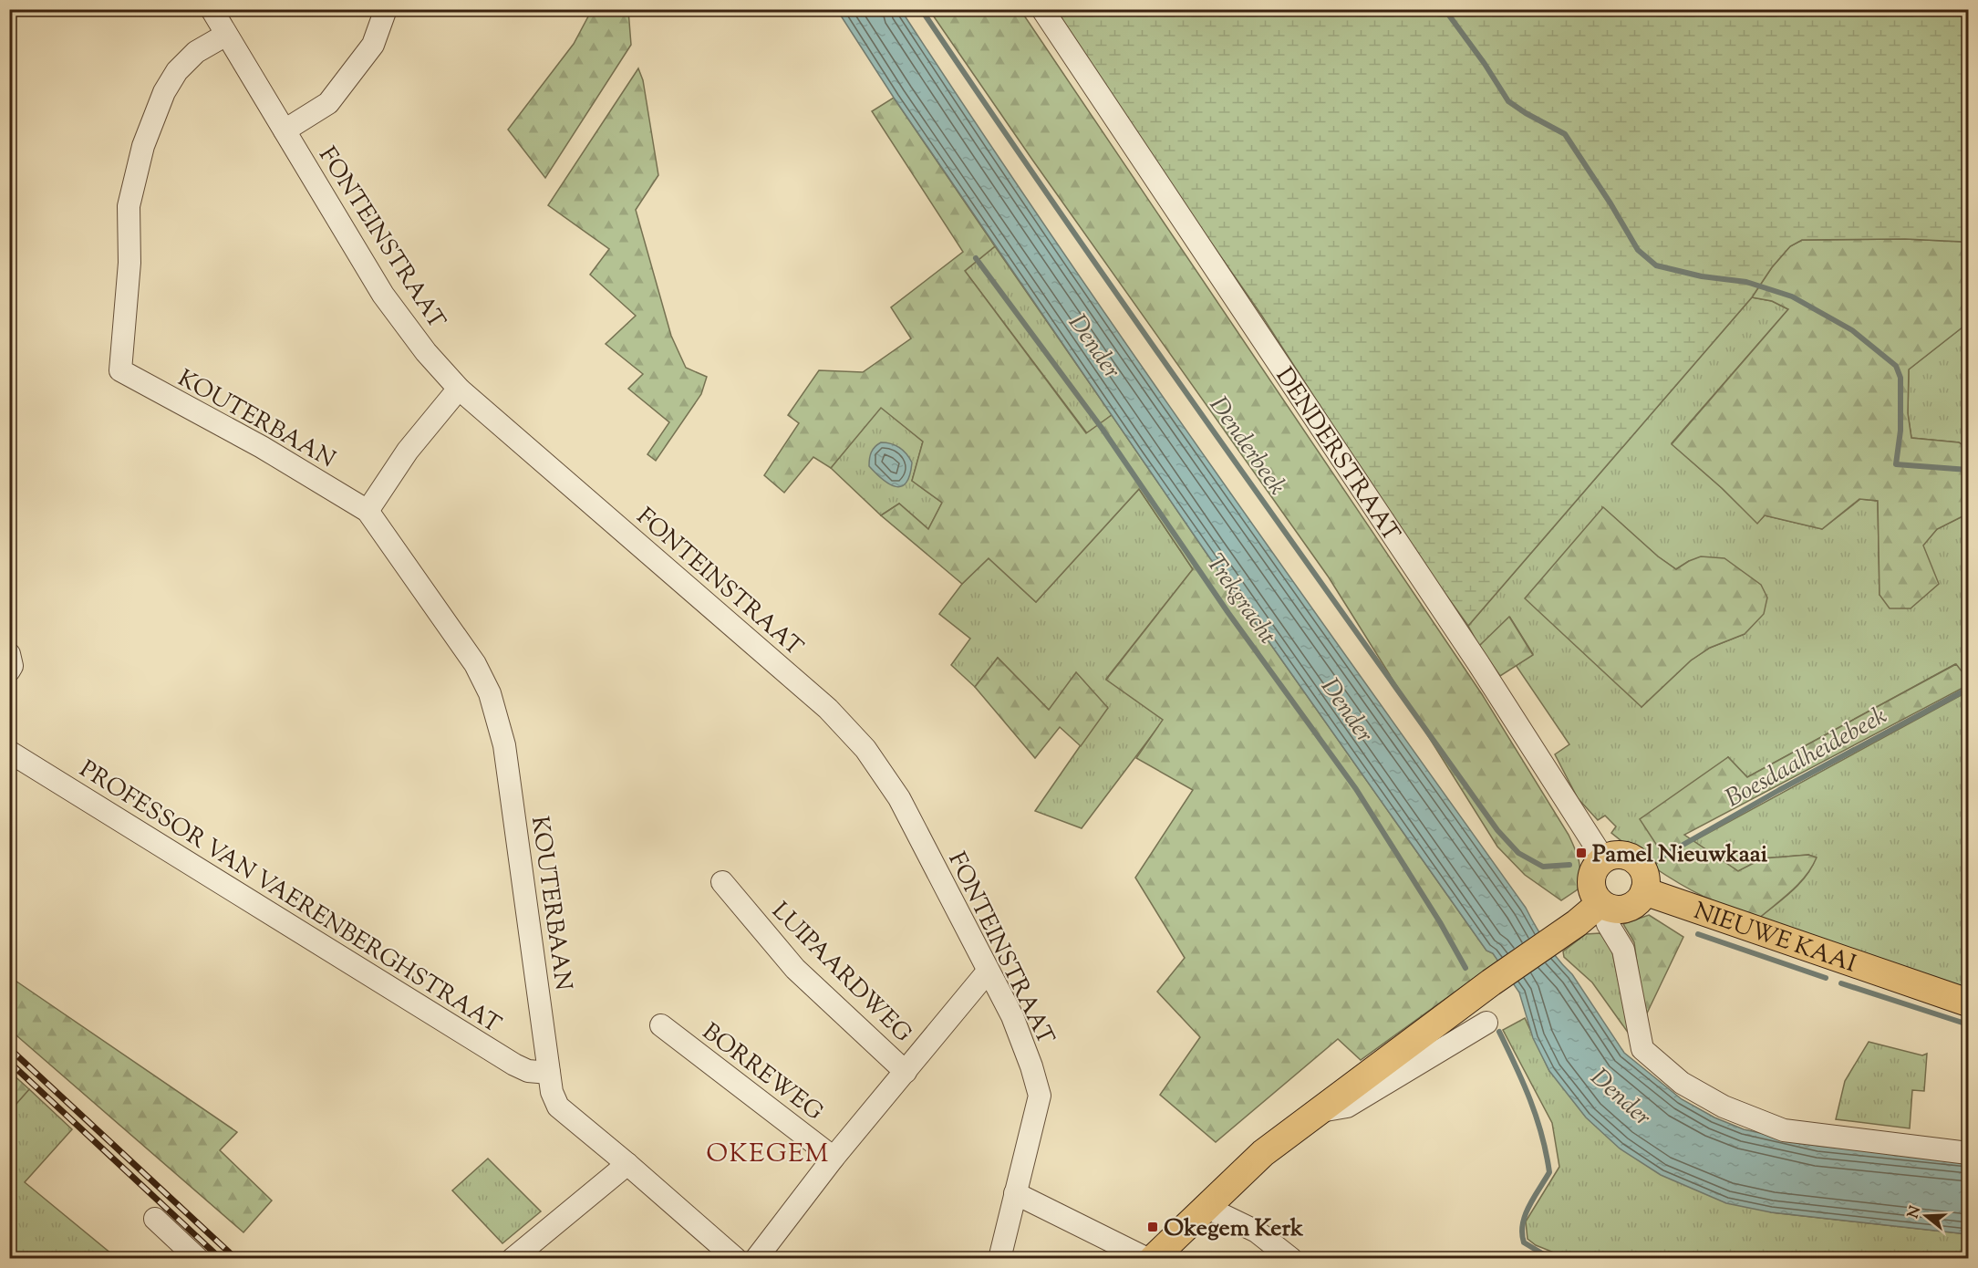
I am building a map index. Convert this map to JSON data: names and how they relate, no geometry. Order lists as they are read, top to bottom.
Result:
{
  "streets": {
    "main road": ["NIEUWE KAAI"],
    "street": [
      "FONTEINSTRAAT",
      "KOUTERBAAN",
      "DENDERSTRAAT",
      "PROFESSOR VAN VAERENBERGHSTRAAT",
      "LUIPAARDWEG",
      "BORREWEG"
    ]
  },
  "crossings": [
    ["FONTEINSTRAAT", "KOUTERBAAN"],
    ["KOUTERBAAN", "PROFESSOR VAN VAERENBERGHSTRAAT"],
    ["DENDERSTRAAT", "NIEUWE KAAI"]
  ],
  "districts": ["OKEGEM"],
  "water": [
    "Dender",
    "Denderbeek",
    "Trekgracht",
    "Boesdaalheidebeek"
  ],
  "places": {
    "transit": ["Pamel Nieuwkaai", "Okegem Kerk"]
  },
  "north": "left"
}
